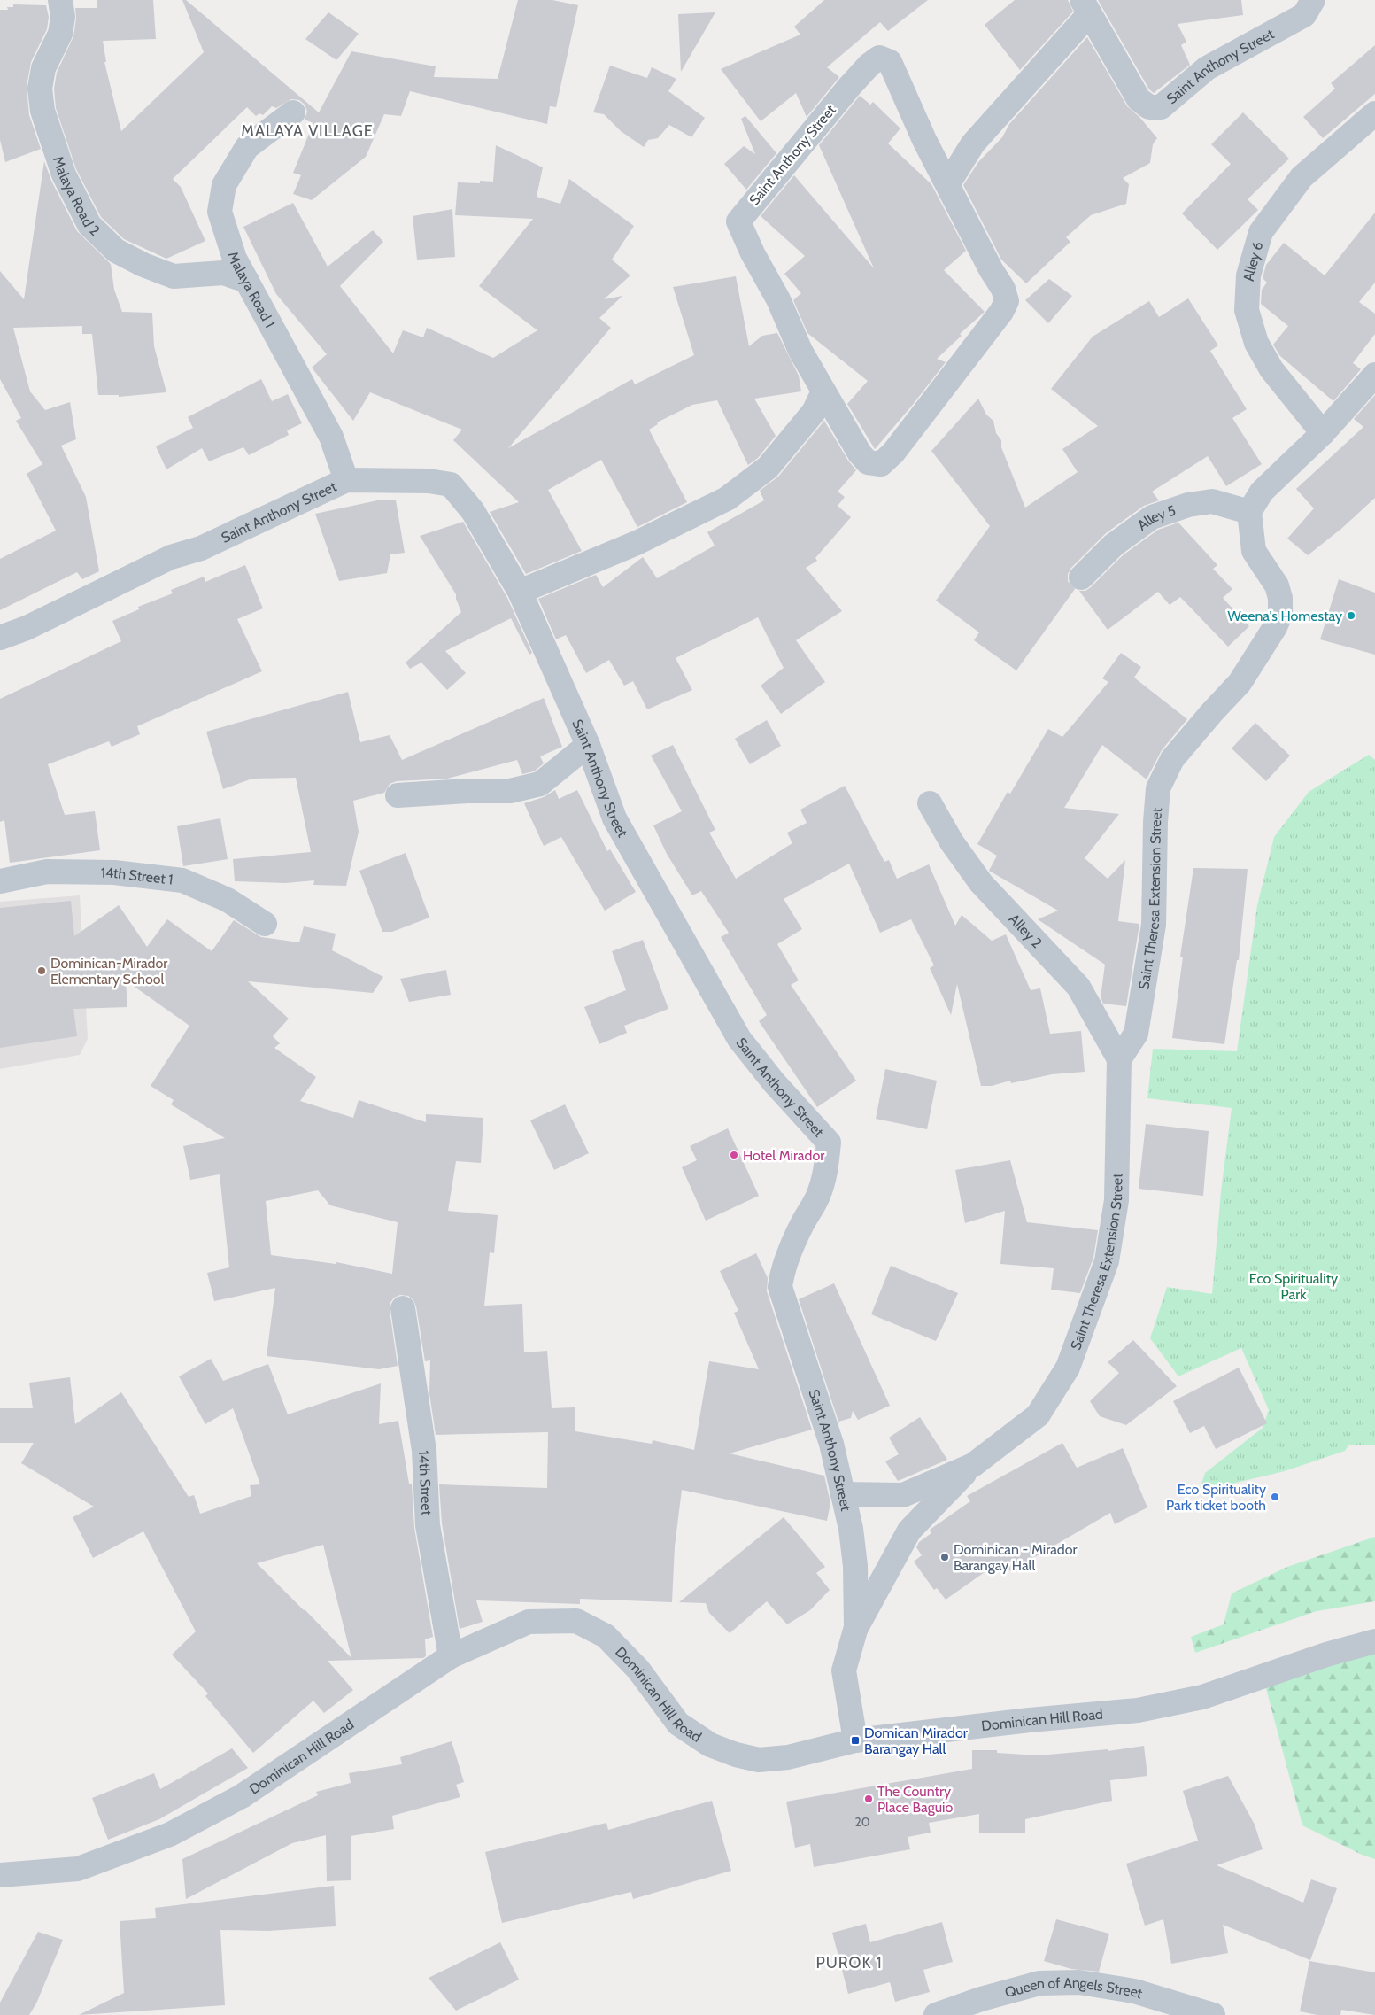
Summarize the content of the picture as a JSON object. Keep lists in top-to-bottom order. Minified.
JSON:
{"streets":{"street":["Saint Anthony Street","Malaya Road 2","Alley 6","Malaya Road 1","Alley 5","14th Street 1","Saint Theresa Extension Street","Alley 2","14th Street","Dominican Hill Road","Queen of Angels Street"]},"crossings":[["Saint Anthony Street","Malaya Road 1"],["Saint Anthony Street","Saint Theresa Extension Street"],["Saint Anthony Street","Dominican Hill Road"],["Malaya Road 2","Malaya Road 1"],["Alley 5","Saint Theresa Extension Street"],["Saint Theresa Extension Street","Alley 2"],["14th Street","Dominican Hill Road"]],"districts":["MALAYA VILLAGE","PUROK 1"],"parks":["Eco Spirituality Park"],"places":{"other":["Weena's Homestay","Dominican-Mirador Elementary School","Hotel Mirador","Eco Spirituality Park ticket booth","Dominican - Mirador Barangay Hall","The Country Place Baguio"],"transit":["Domican Mirador Barangay Hall"]},"house_numbers":["20"]}
